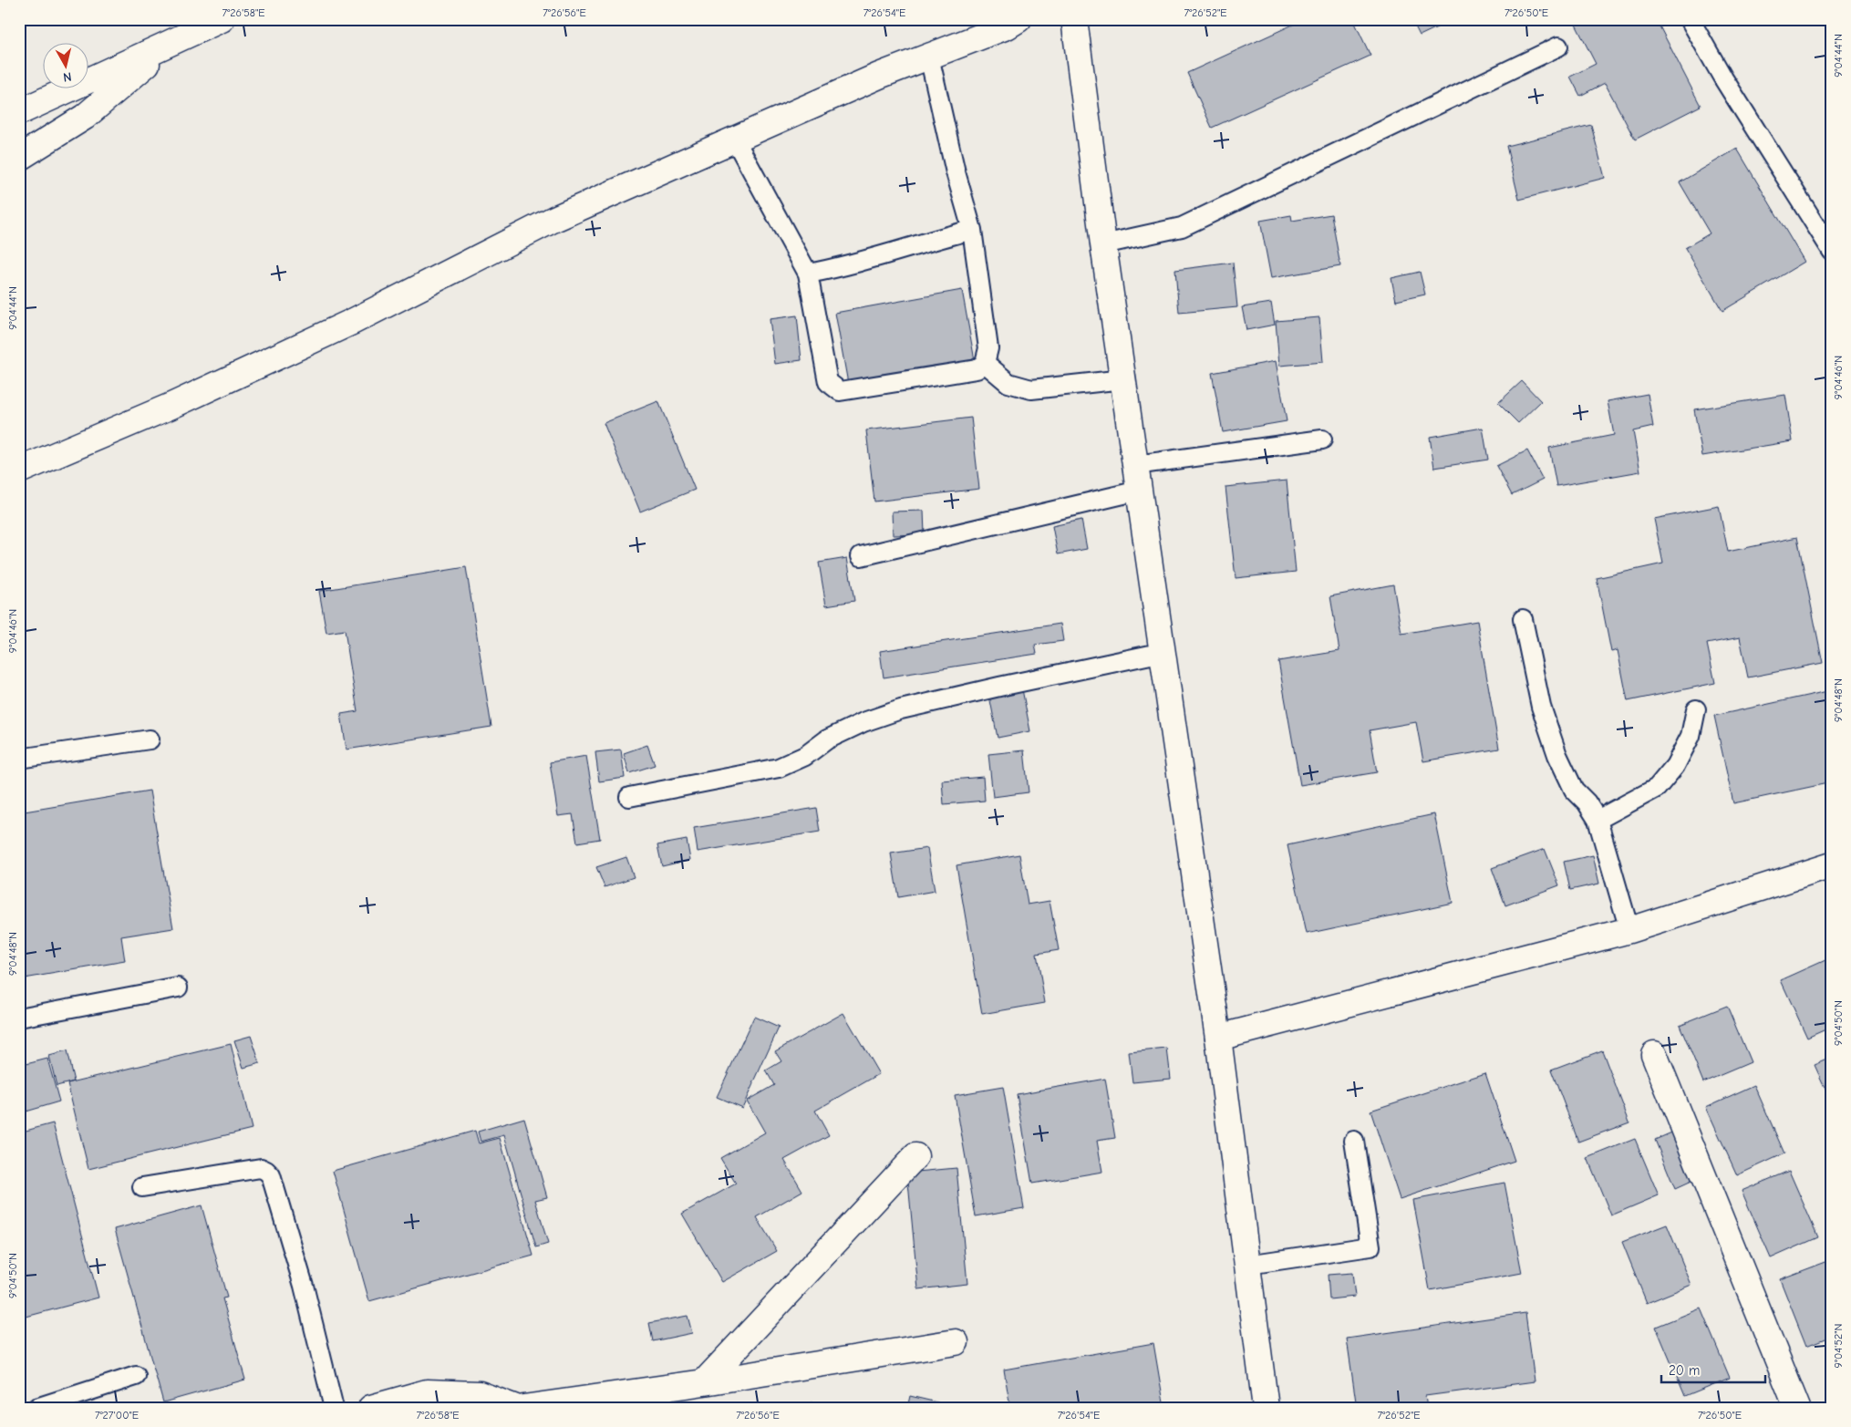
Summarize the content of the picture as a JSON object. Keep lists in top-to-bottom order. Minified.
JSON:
{"scale_bar":"20 m","north":"bottom","coordinates":["7°26'58\"E","7°26'56\"E","7°26'54\"E","7°26'52\"E","7°26'50\"E","9°04'44\"N","9°04'46\"N","9°04'48\"N","9°04'50\"N","9°04'52\"N","7°27'00\"E"]}
